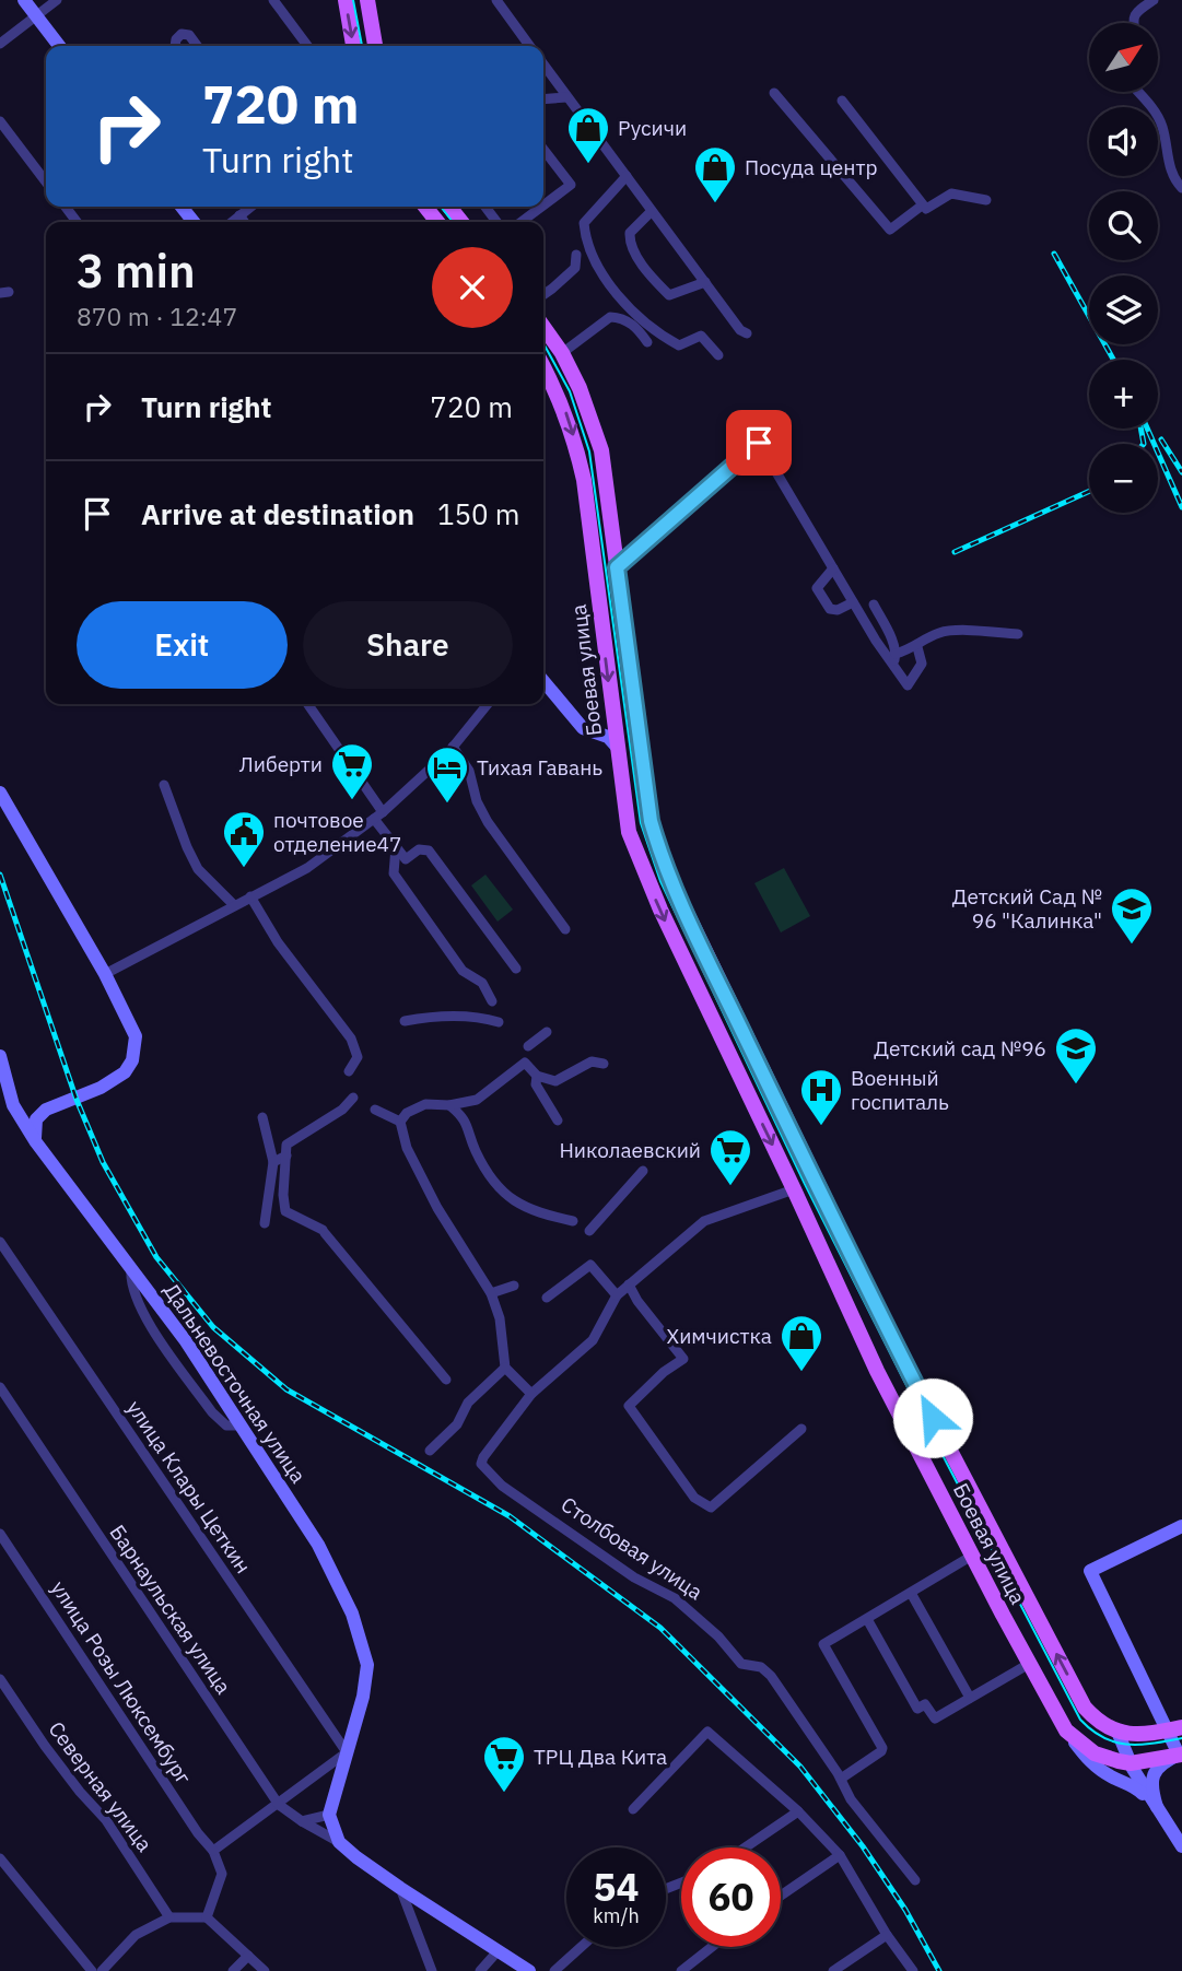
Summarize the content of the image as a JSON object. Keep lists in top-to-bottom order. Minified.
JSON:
{"streets":{"main road":["Боевая улица","Столбовая улица"],"street":["Дальневосточная улица","улица Клары Цеткин","Барнаульская улица","улица Розы Люксембург","Северная улица"]},"crossings":[["Боевая улица","Столбовая улица"],["Дальневосточная улица","улица Клары Цеткин"]],"places":{"shop":["Русичи","Посуда центр","Химчистка"],"supermarket":["Либерти","Николаевский","ТРЦ Два Кита"],"hotel":["Тихая Гавань"],"public building":["почтовое отделение47"],"school or university":["Детский Сад № 96 \"Калинка\"","Детский сад №96"],"hospital":["Военный госпиталь"]},"north":"top right","page":{"map_buttons":["+","−"],"turn":["720 m","Turn right"],"heading":["3 min","870 m · 12:47"],"list":[{"name":"Turn right","value":"720 m"},{"name":"Arrive at destination","value":"150 m"}],"buttons":["Exit","Share"],"speed":"54 km/h","limit":"60"}}
